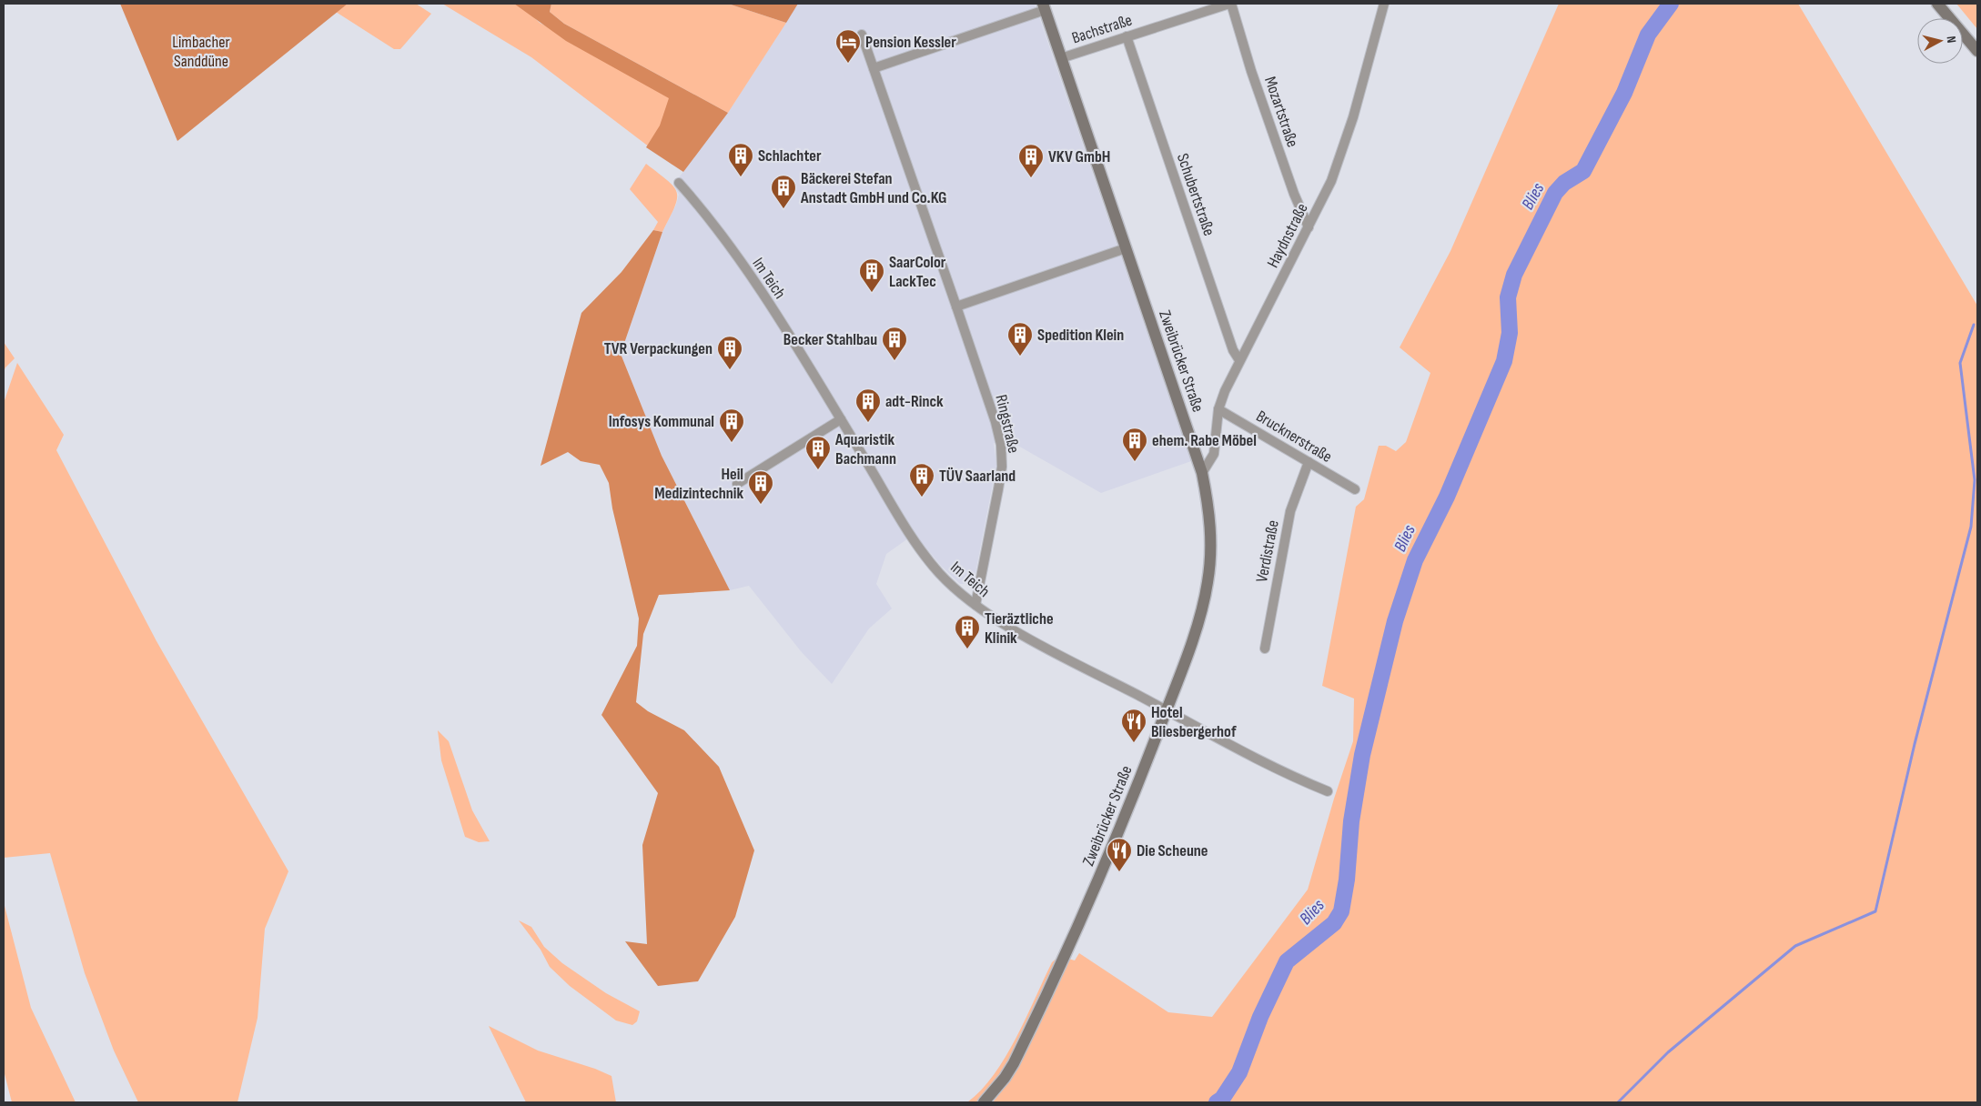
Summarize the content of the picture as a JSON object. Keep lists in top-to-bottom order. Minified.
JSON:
{"streets":{"street":["Bachstraße","Mozartstraße","Schubertstraße","Haydnstraße","Im Teich","Zweibrücker Straße","Ringstraße","Brucknerstraße","Verdistraße"]},"crossings":[["Bachstraße","Mozartstraße"],["Bachstraße","Schubertstraße"],["Bachstraße","Zweibrücker Straße"],["Mozartstraße","Haydnstraße"],["Schubertstraße","Haydnstraße"],["Haydnstraße","Zweibrücker Straße"],["Haydnstraße","Brucknerstraße"],["Im Teich","Zweibrücker Straße"],["Im Teich","Ringstraße"],["Brucknerstraße","Verdistraße"]],"water":["Blies"],"parks":["Limbacher Sanddüne"],"places":{"hotel":["Pension Kessler"],"building":["Schlachter","VKV GmbH","Bäckerei Stefan Anstadt GmbH und Co.KG","SaarColor LackTec","Spedition Klein","Becker Stahlbau","TVR Verpackungen","adt-Rinck","Infosys Kommunal","ehem. Rabe Möbel","Aquaristik Bachmann","TÜV Saarland","Heil Medizintechnik","Tieräztliche Klinik"],"restaurant":["Hotel Bliesbergerhof","Die Scheune"]},"north":"right"}
